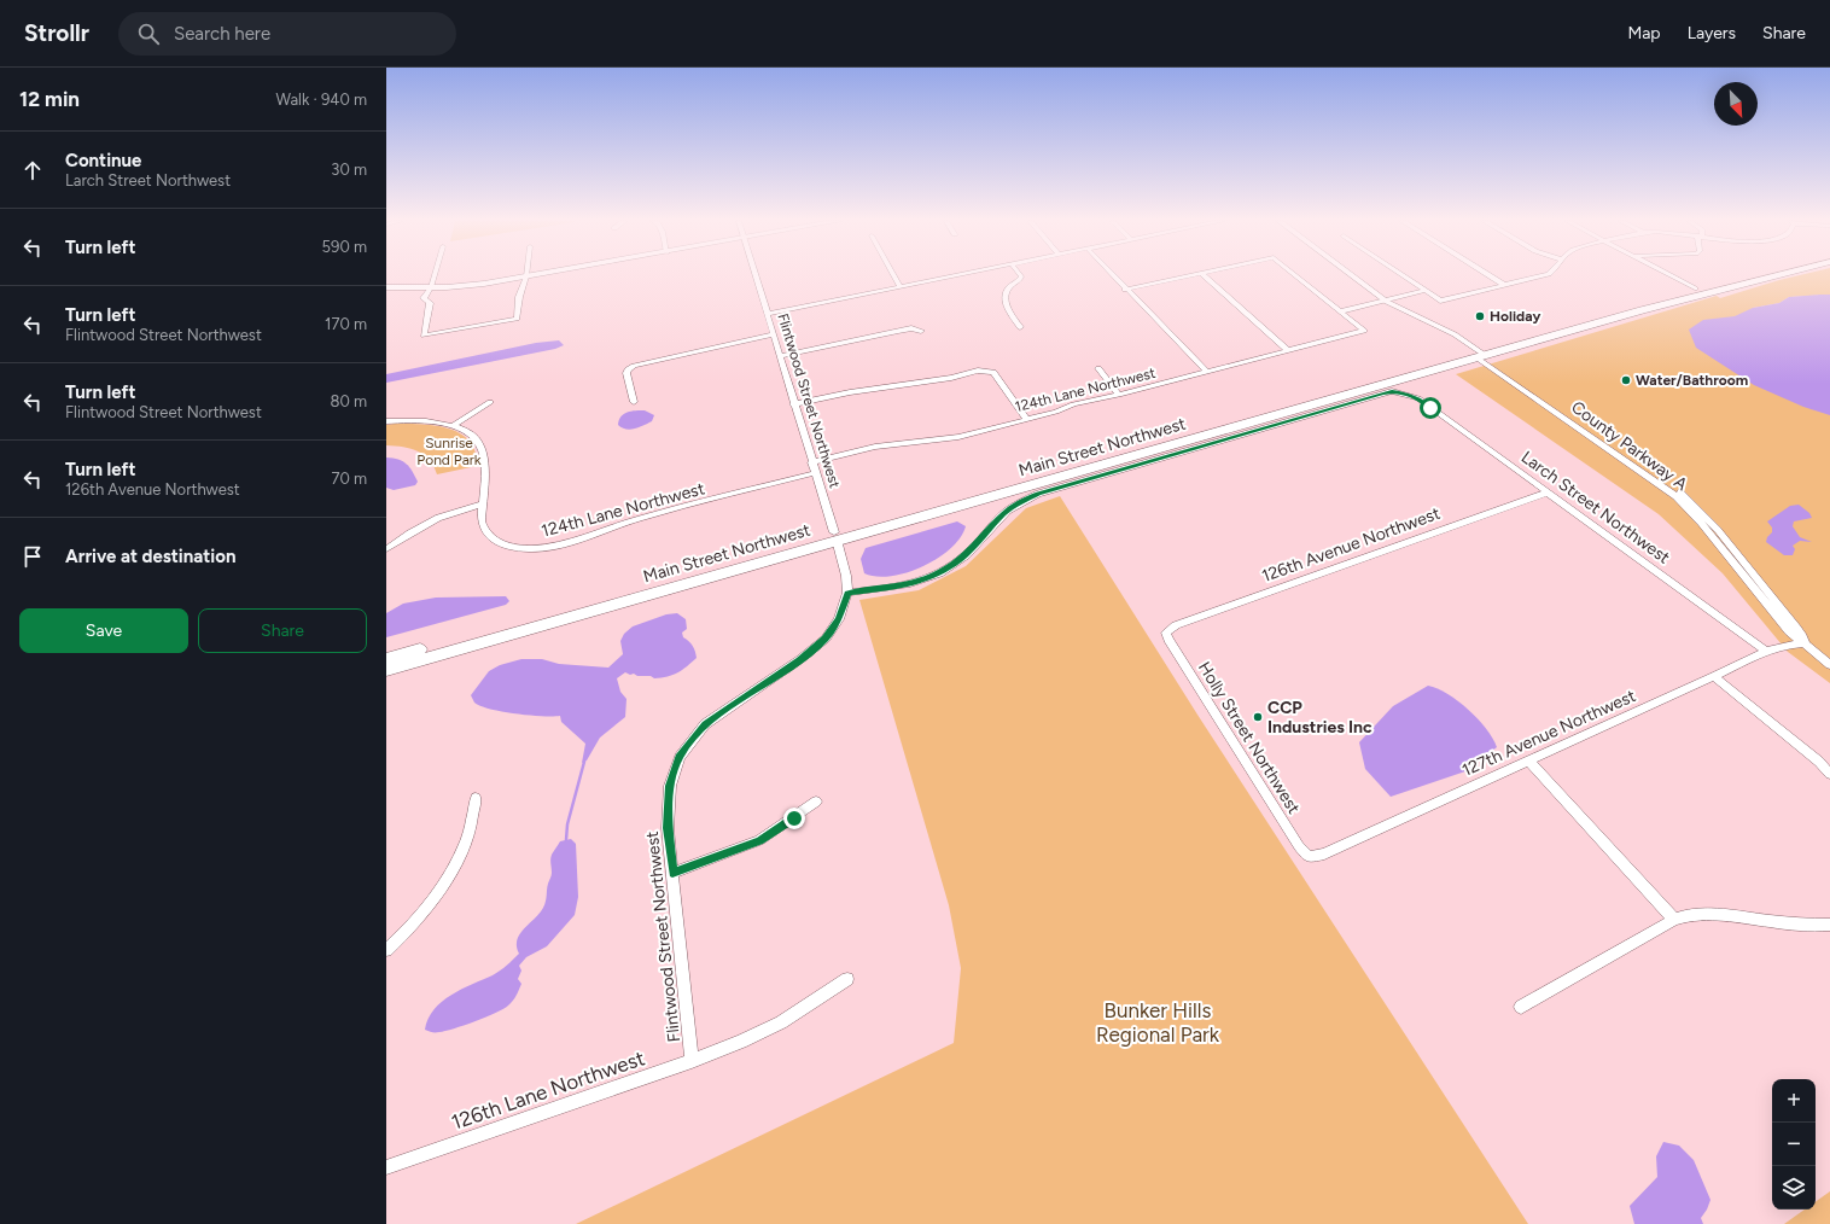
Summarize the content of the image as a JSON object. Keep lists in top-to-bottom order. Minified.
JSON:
{"streets":{"main road":["Main Street Northwest"],"street":["124th Lane Northwest","Flintwood Street Northwest","County Parkway A","Larch Street Northwest","126th Avenue Northwest","127th Avenue Northwest","Holly Street Northwest","126th Lane Northwest"]},"crossings":[["124th Lane Northwest","Flintwood Street Northwest"],["Flintwood Street Northwest","Main Street Northwest"],["Flintwood Street Northwest","Larch Street Northwest"],["Flintwood Street Northwest","126th Lane Northwest"],["County Parkway A","Main Street Northwest"],["County Parkway A","127th Avenue Northwest"],["Larch Street Northwest","126th Avenue Northwest"],["Larch Street Northwest","127th Avenue Northwest"],["126th Avenue Northwest","Holly Street Northwest"],["127th Avenue Northwest","Holly Street Northwest"]],"parks":["Sunrise Pond Park","Bunker Hills Regional Park"],"places":["Holiday","Water/Bathroom","CCP Industries Inc"],"north":"bottom right","page":{"header":"Strollr","search":"Search here","nav":["Map","Layers","Share"],"heading":["12 min","Walk · 940 m"],"list":[["Continue","Larch Street Northwest","30 m"],["Turn left","590 m"],["Turn left","Flintwood Street Northwest","170 m"],["Turn left","Flintwood Street Northwest","80 m"],["Turn left","126th Avenue Northwest","70 m"],"Arrive at destination"],"buttons":["Save","Share"],"map_buttons":["+","−"]}}
